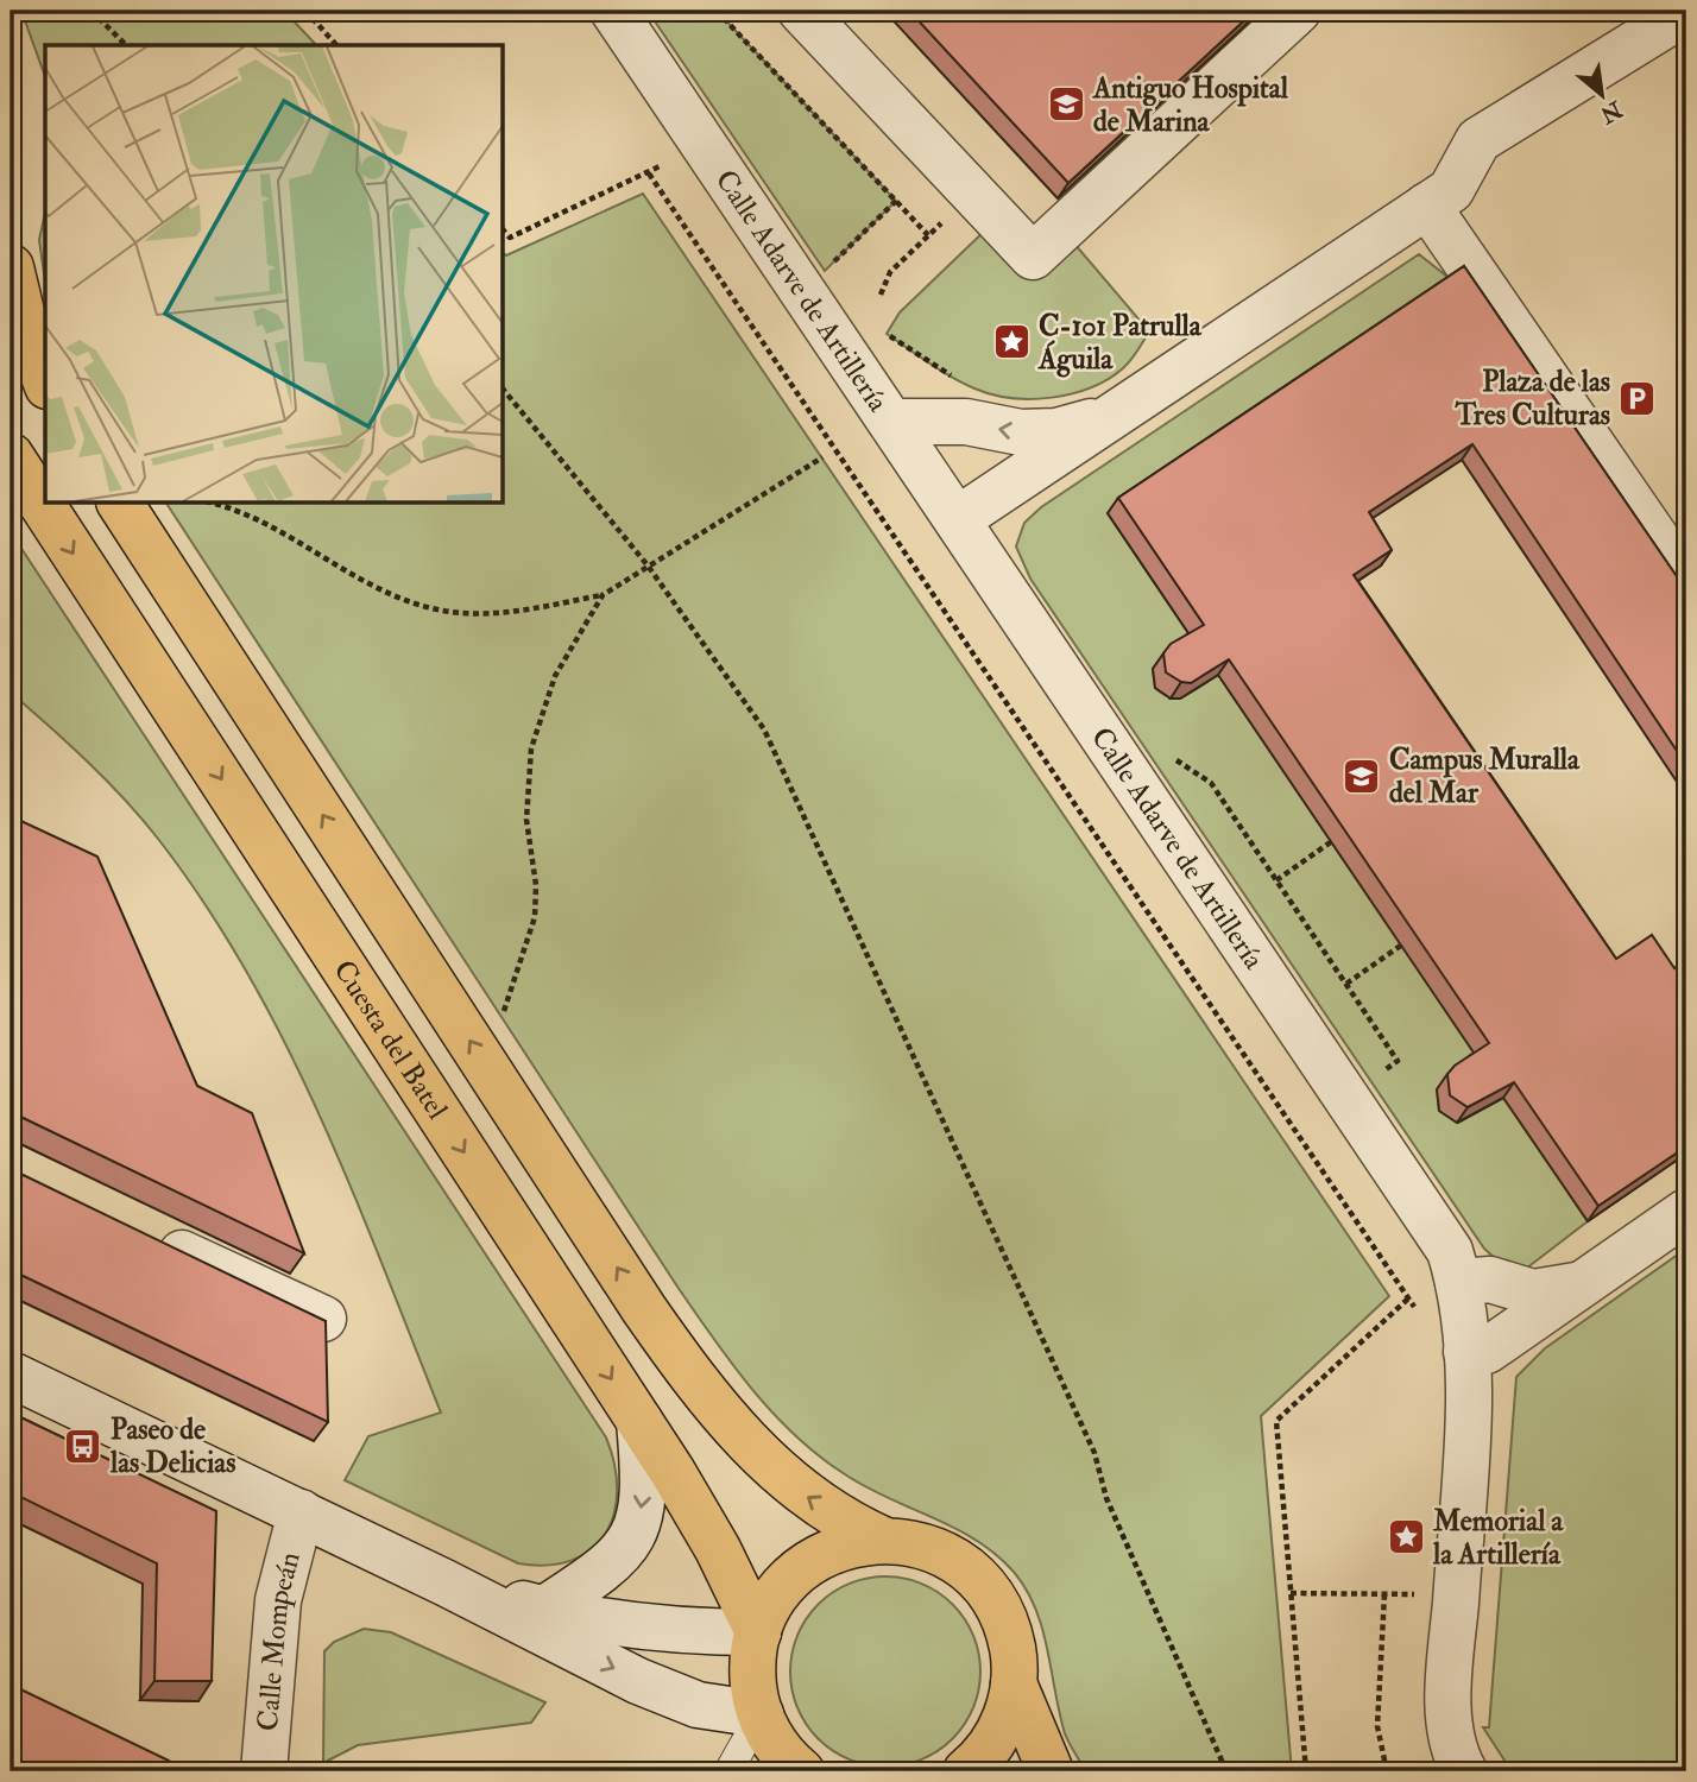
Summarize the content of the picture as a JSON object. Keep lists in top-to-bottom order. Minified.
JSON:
{"streets":{"main road":["Cuesta del Batel"],"street":["Calle Adarve de Artillería","Calle Mompeán"]},"places":{"school or university":["Antiguo Hospital de Marina","Campus Muralla del Mar"],"place":["C-101 Patrulla Águila","Memorial a la Artillería"],"parking":["Plaza de las Tres Culturas"],"bus stop":["Paseo de las Delicias"]},"north":"bottom right"}
